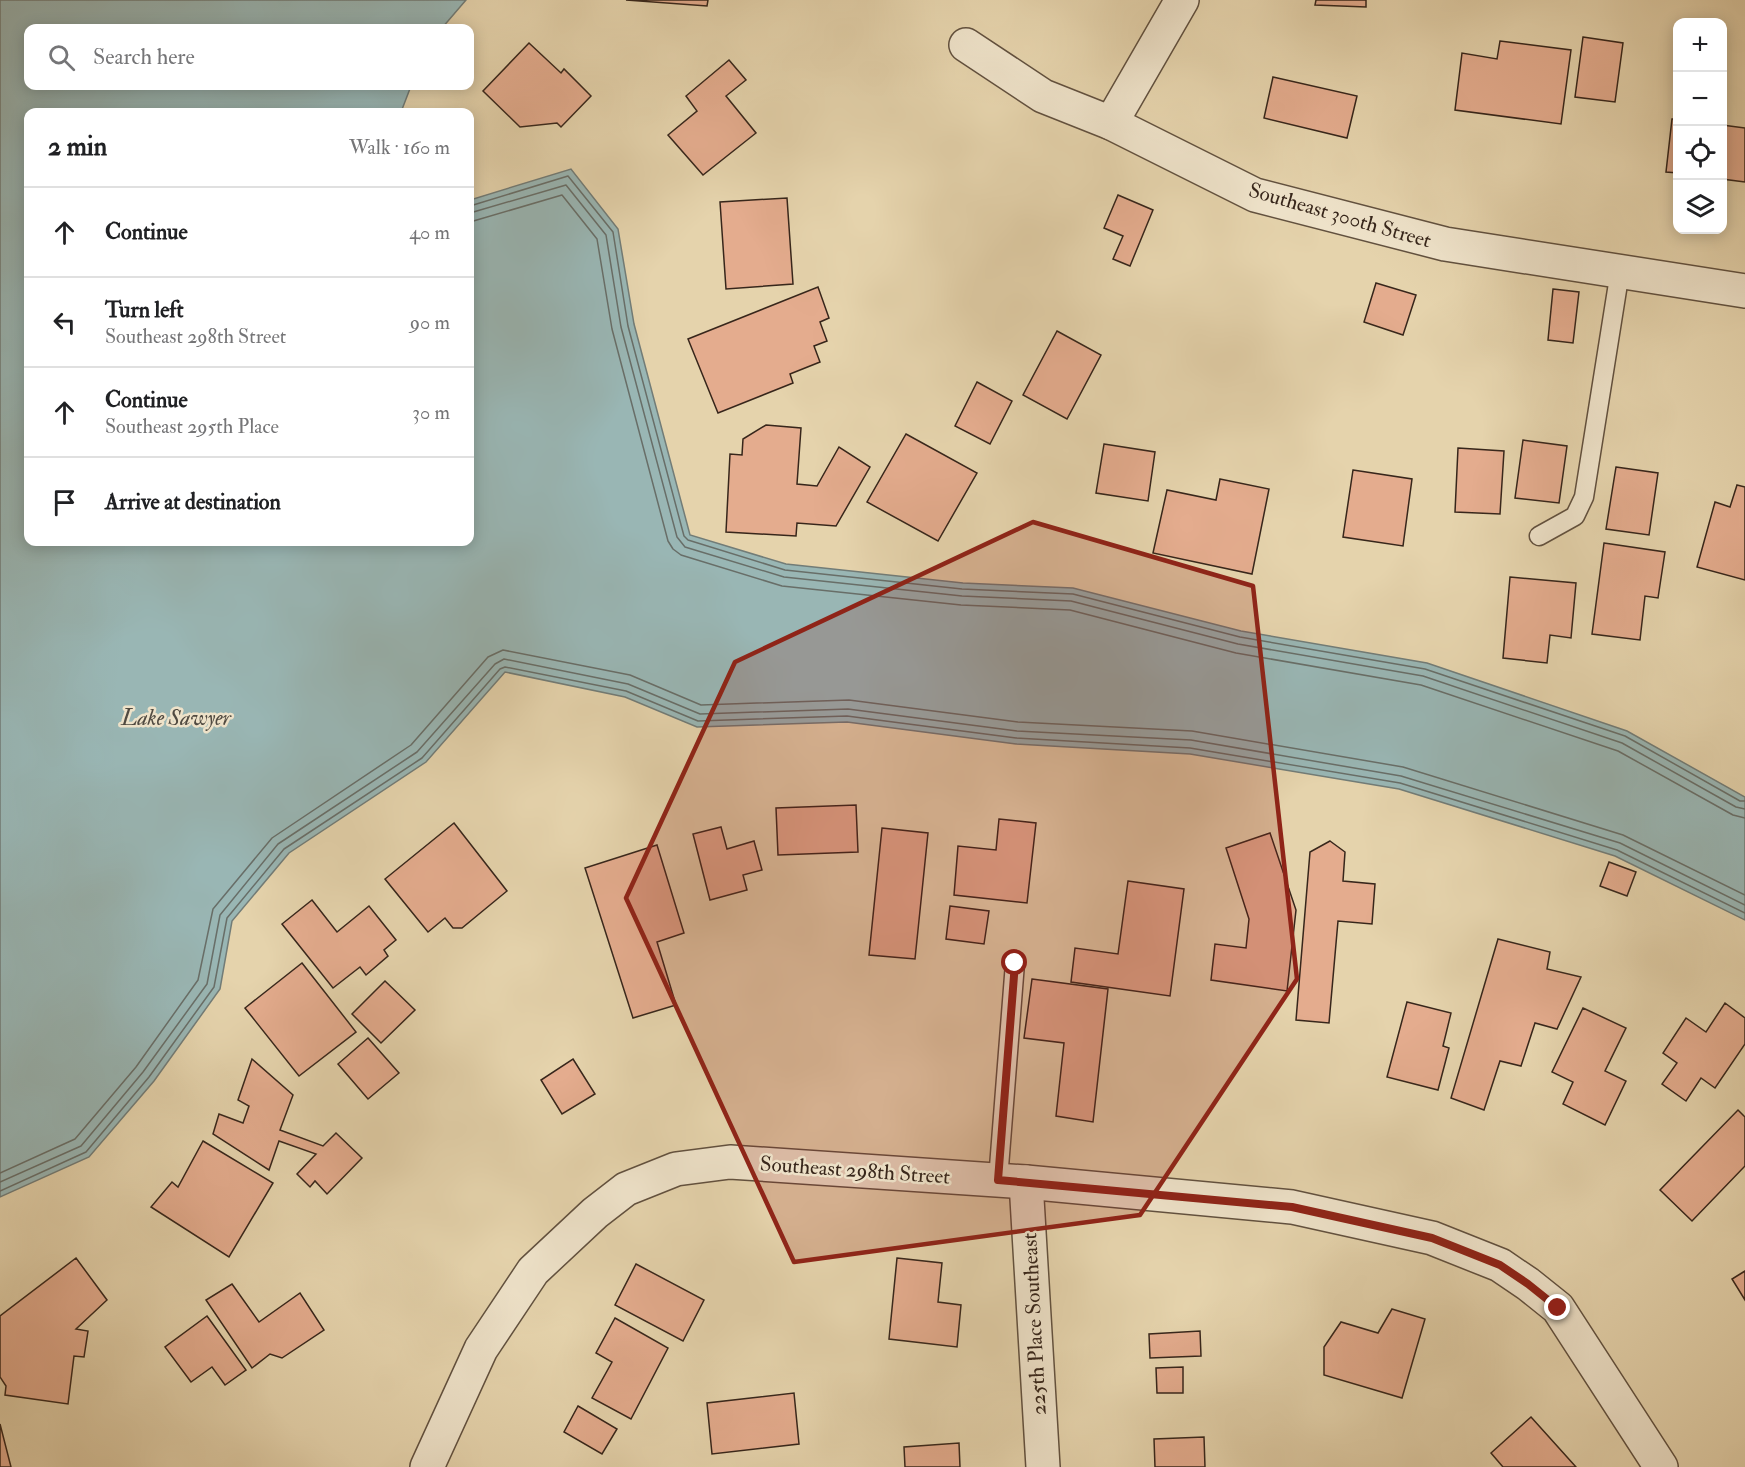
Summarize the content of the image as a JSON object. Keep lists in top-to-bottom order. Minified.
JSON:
{"streets":{"street":["Southeast 300th Street","Southeast 298th Street","225th Place Southeast"]},"crossings":[["Southeast 298th Street","225th Place Southeast"]],"water":["Lake Sawyer"],"page":{"map_buttons":["+","−"],"search":"Search here","heading":["2 min","Walk · 160 m"],"list":[["Continue","40 m"],["Turn left","Southeast 298th Street","90 m"],["Continue","Southeast 295th Place","30 m"],"Arrive at destination"]}}
